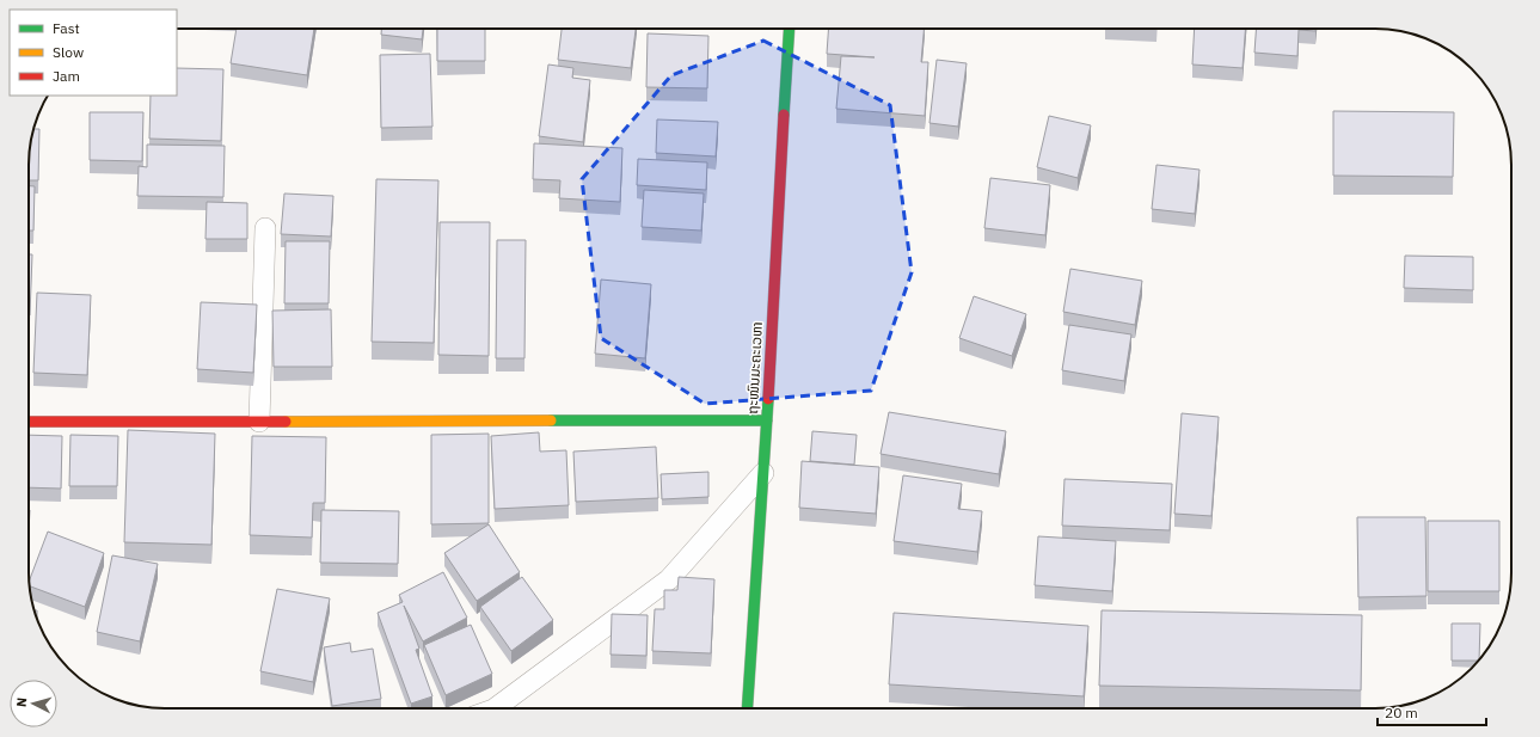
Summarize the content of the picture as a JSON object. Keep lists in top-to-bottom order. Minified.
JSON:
{"streets":{"street":["ຖະໜົນມະຄະເວຫາ"]},"legend":["Fast","Slow","Jam"],"scale_bar":"20 m","north":"left"}
